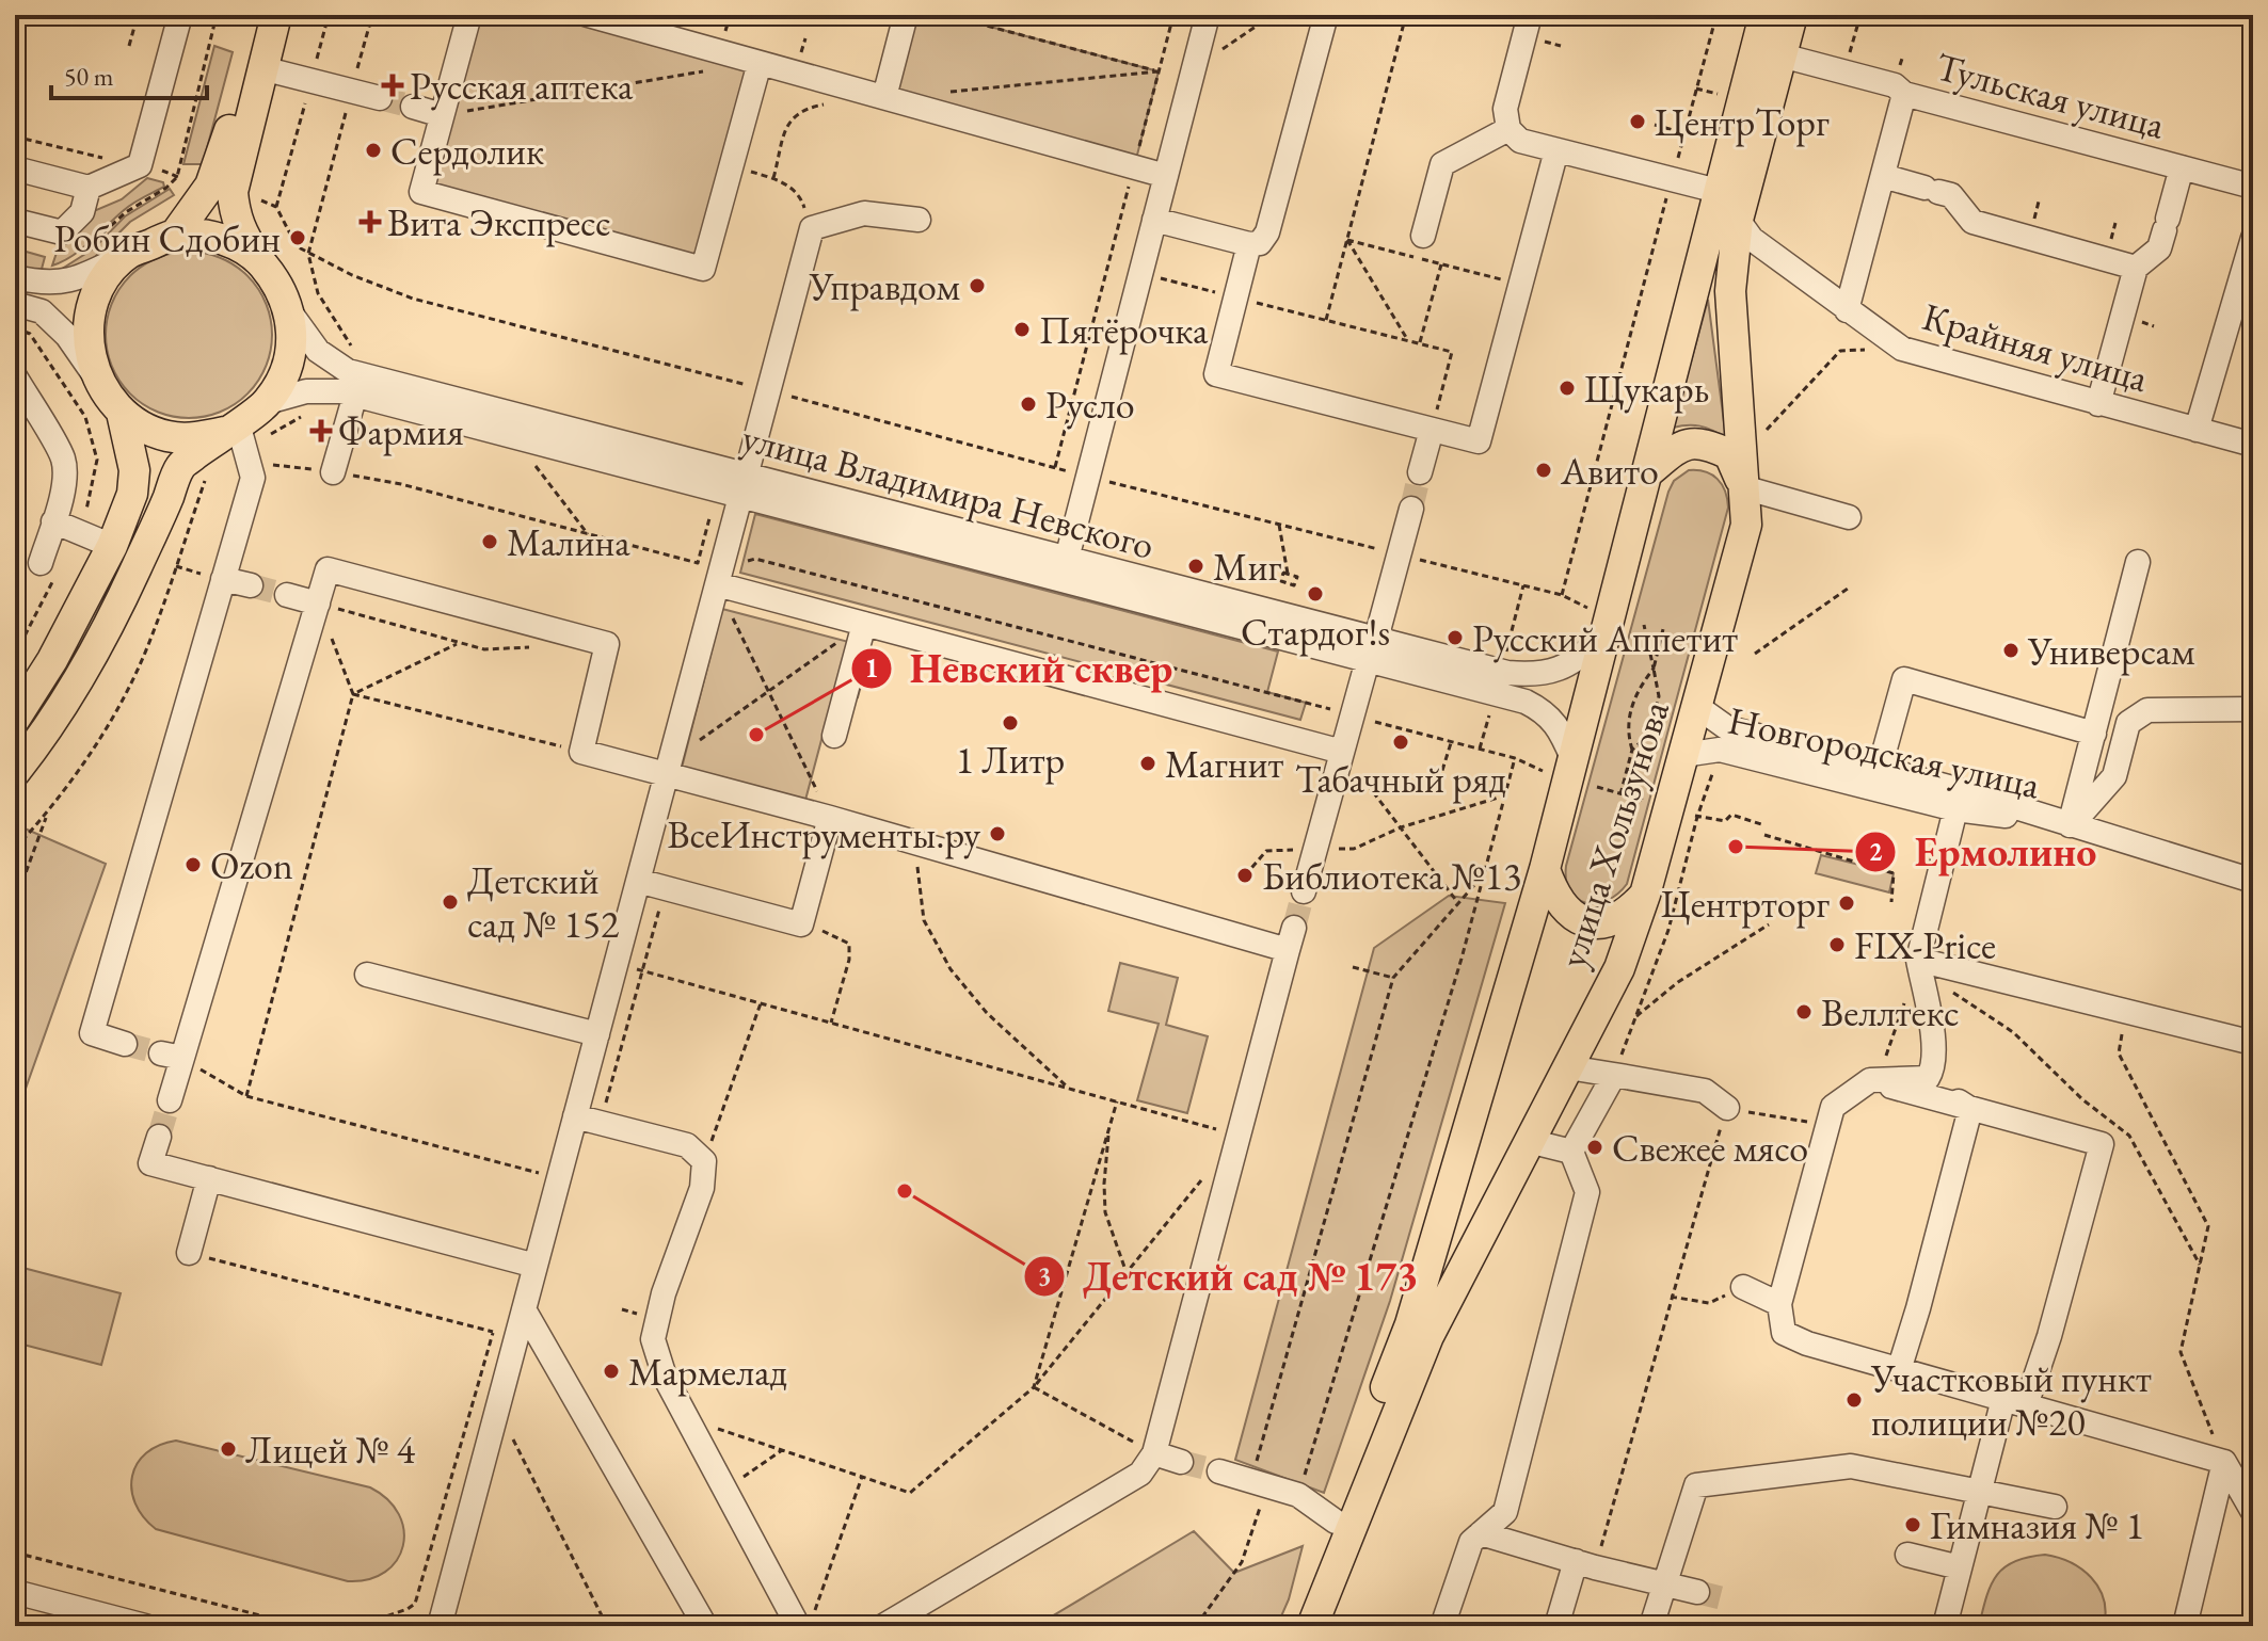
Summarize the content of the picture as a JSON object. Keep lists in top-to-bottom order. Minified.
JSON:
{"streets":{"main road":["улица Хользунова"],"street":["Тульская улица","Крайняя улица","улица Владимира Невского","Новгородская улица"]},"crossings":[["Тульская улица","улица Хользунова"],["Крайняя улица","улица Хользунова"],["улица Владимира Невского","улица Хользунова"],["Новгородская улица","улица Хользунова"]],"places":{"health":["Русская аптека","Вита Экспресс","Фармия"],"other":["ЦентрТорг","Сердолик","Робин Сдобин","Управдом","Пятёрочка","Щукарь","Русло","Авито","Малина","Миг","Стардог!s","Русский Аппетит","Универсам","1 Литр","Невский сквер","Табачный ряд","Магнит","ВсеИнструменты.ру","Ермолино","Ozon","Библиотека №13","Детский сад № 152","Центрторг","FIX-Price","Веллтекс","Свежее мясо","Детский сад № 173","Мармелад","Участковый пункт полиции №20","Лицей № 4","Гимназия № 1"]},"scale_bar":"50 m"}
